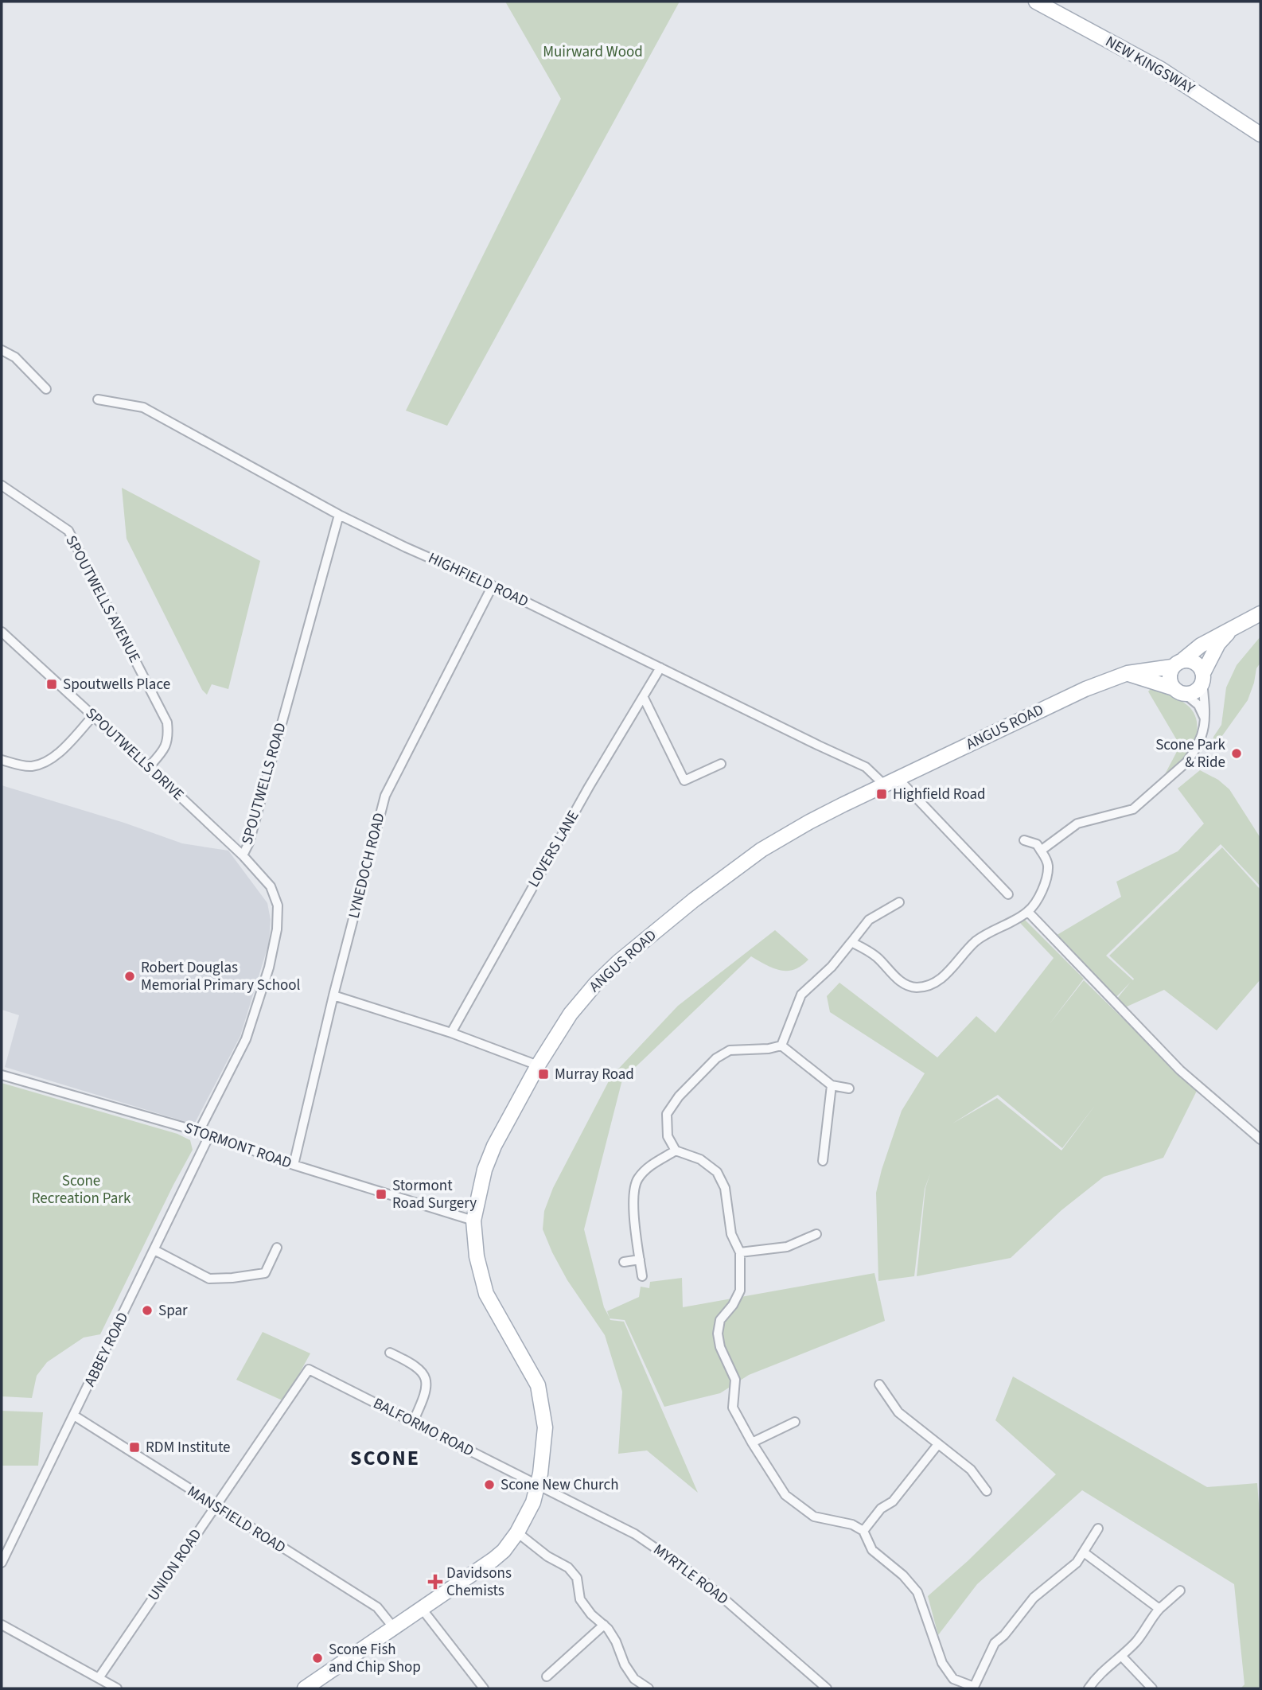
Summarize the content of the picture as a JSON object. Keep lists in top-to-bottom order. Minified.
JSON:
{"streets":{"main road":["NEW KINGSWAY","ANGUS ROAD"],"street":["HIGHFIELD ROAD","SPOUTWELLS AVENUE","SPOUTWELLS DRIVE","SPOUTWELLS ROAD","LOVERS LANE","LYNEDOCH ROAD","STORMONT ROAD","ABBEY ROAD","BALFORMO ROAD","MANSFIELD ROAD","UNION ROAD","MYRTLE ROAD"]},"crossings":[["HIGHFIELD ROAD","ANGUS ROAD"],["HIGHFIELD ROAD","SPOUTWELLS ROAD"],["HIGHFIELD ROAD","LOVERS LANE"],["HIGHFIELD ROAD","LYNEDOCH ROAD"],["SPOUTWELLS AVENUE","SPOUTWELLS DRIVE"],["ANGUS ROAD","STORMONT ROAD"],["ANGUS ROAD","BALFORMO ROAD"],["ANGUS ROAD","MANSFIELD ROAD"],["ANGUS ROAD","MYRTLE ROAD"],["SPOUTWELLS DRIVE","SPOUTWELLS ROAD"],["SPOUTWELLS ROAD","STORMONT ROAD"],["LYNEDOCH ROAD","STORMONT ROAD"],["STORMONT ROAD","ABBEY ROAD"],["ABBEY ROAD","MANSFIELD ROAD"],["BALFORMO ROAD","UNION ROAD"],["BALFORMO ROAD","MYRTLE ROAD"],["MANSFIELD ROAD","UNION ROAD"]],"districts":["SCONE"],"parks":["Muirward Wood","Scone Recreation Park"],"places":{"transit":["Spoutwells Place","Highfield Road","Murray Road","Stormont Road Surgery","RDM Institute"],"other":["Scone Park & Ride","Robert Douglas Memorial Primary School","Spar","Scone New Church","Scone Fish and Chip Shop"],"health":["Davidsons Chemists"]}}
